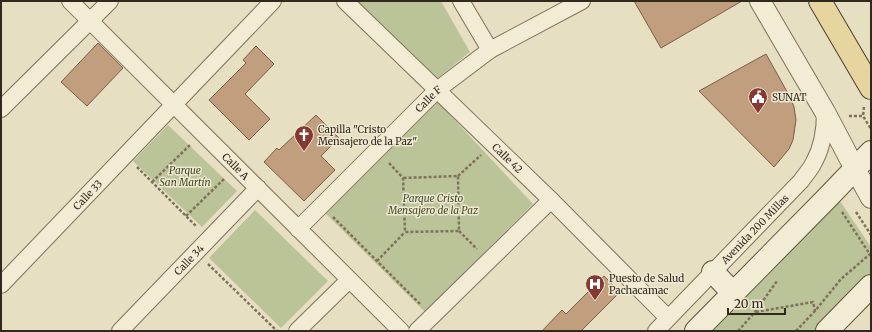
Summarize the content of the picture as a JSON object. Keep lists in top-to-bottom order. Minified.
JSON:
{"streets":{"street":["Calle F","Calle 42","Calle A","Calle 33","Avenida 200 Millas","Calle 34"]},"crossings":[["Calle F","Calle 42"],["Calle F","Calle A"],["Calle 42","Avenida 200 Millas"],["Calle A","Calle 33"],["Calle A","Calle 34"]],"parks":["Parque San Martín","Parque Cristo Mensajero de la Paz"],"places":{"public building":["SUNAT"],"church":["Capilla \"Cristo Mensajero de la Paz\""],"hospital":["Puesto de Salud Pachacamac"]},"scale_bar":"20 m"}
